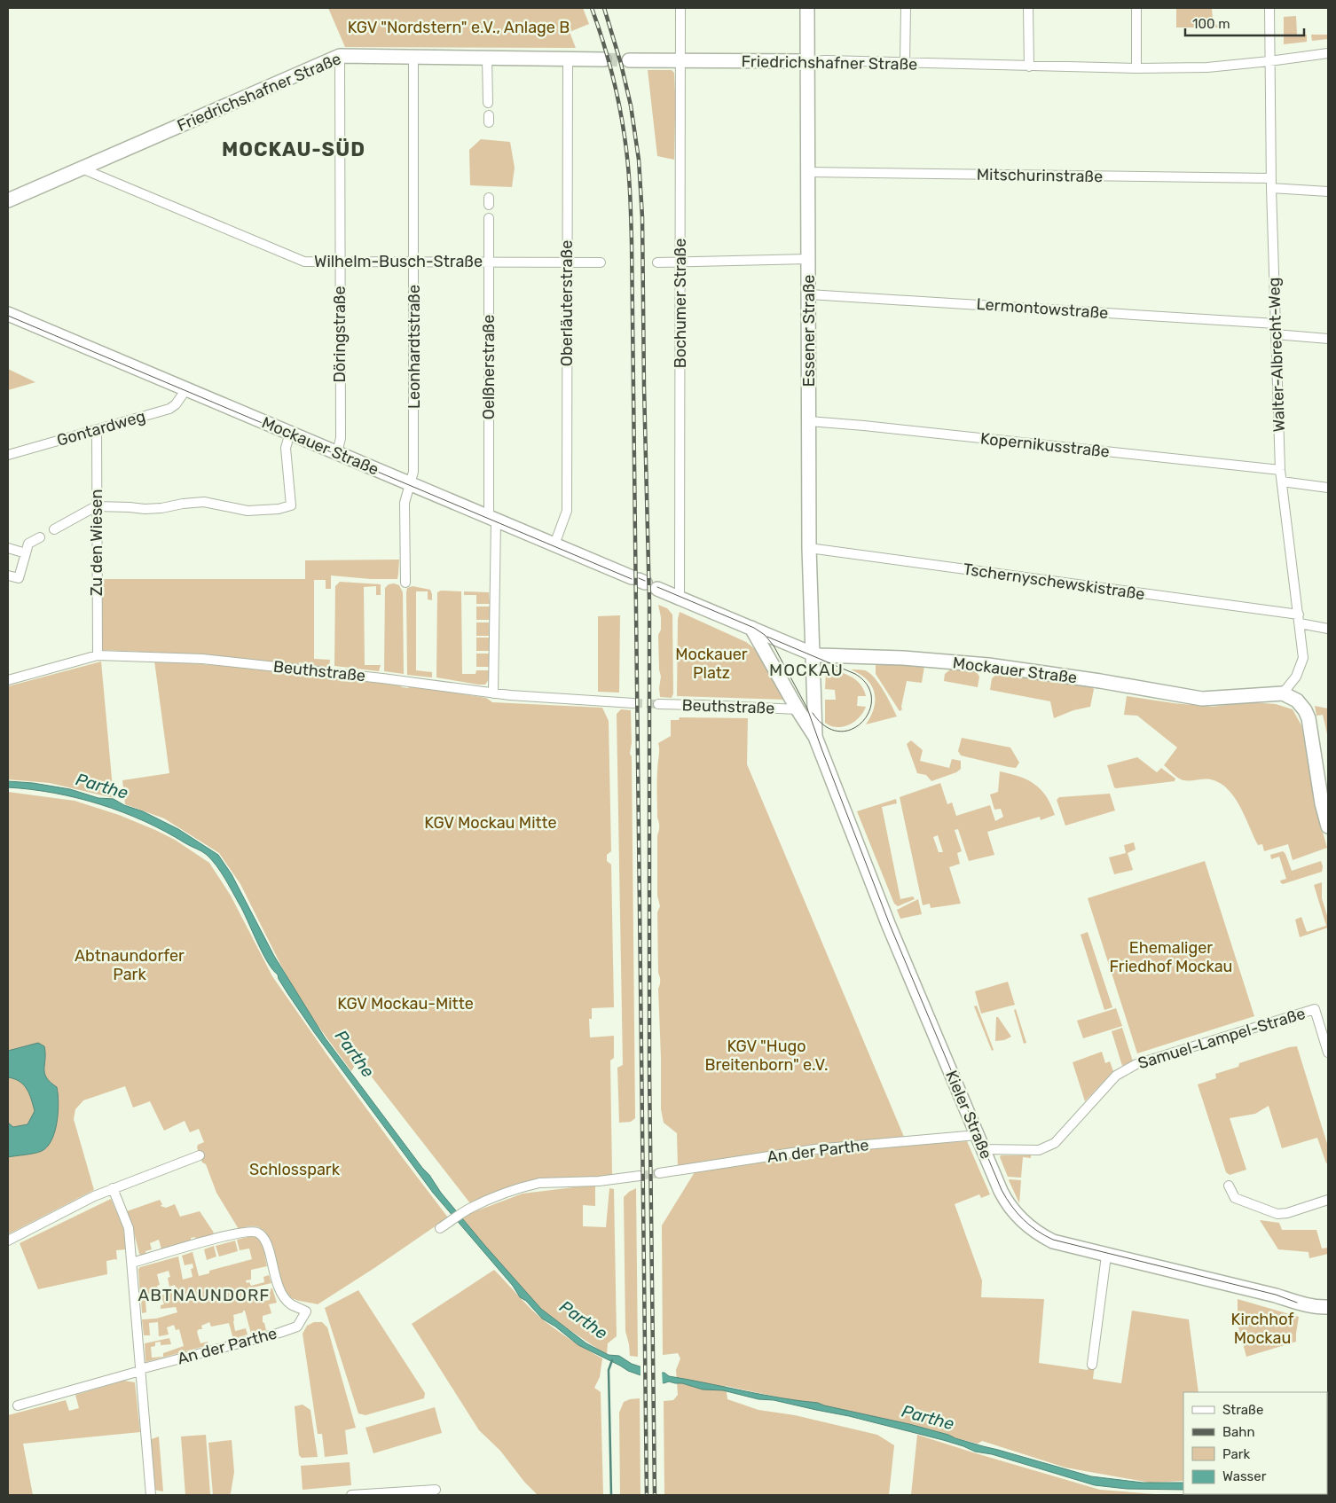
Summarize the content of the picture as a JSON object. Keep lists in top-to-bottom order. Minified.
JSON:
{"streets":{"main road":["Friedrichshafner Straße","Essener Straße","Mockauer Straße","Kieler Straße"],"street":["Mitschurinstraße","Wilhelm-Busch-Straße","Oberläuterstraße","Bochumer Straße","Lermontowstraße","Döringstraße","Leonhardtstraße","Walter-Albrecht-Weg","Oelßnerstraße","Gontardweg","Kopernikusstraße","Zu den Wiesen","Tschernyschewskistraße","Beuthstraße","Samuel-Lampel-Straße","An der Parthe"]},"crossings":[["Friedrichshafner Straße","Wilhelm-Busch-Straße"],["Friedrichshafner Straße","Oberläuterstraße"],["Friedrichshafner Straße","Bochumer Straße"],["Friedrichshafner Straße","Essener Straße"],["Friedrichshafner Straße","Döringstraße"],["Friedrichshafner Straße","Leonhardtstraße"],["Friedrichshafner Straße","Walter-Albrecht-Weg"],["Mitschurinstraße","Essener Straße"],["Mitschurinstraße","Walter-Albrecht-Weg"],["Wilhelm-Busch-Straße","Oberläuterstraße"],["Wilhelm-Busch-Straße","Döringstraße"],["Wilhelm-Busch-Straße","Leonhardtstraße"],["Wilhelm-Busch-Straße","Oelßnerstraße"],["Oberläuterstraße","Mockauer Straße"],["Bochumer Straße","Mockauer Straße"],["Lermontowstraße","Essener Straße"],["Lermontowstraße","Walter-Albrecht-Weg"],["Essener Straße","Kopernikusstraße"],["Essener Straße","Mockauer Straße"],["Essener Straße","Tschernyschewskistraße"],["Essener Straße","Kieler Straße"],["Döringstraße","Mockauer Straße"],["Leonhardtstraße","Mockauer Straße"],["Walter-Albrecht-Weg","Kopernikusstraße"],["Walter-Albrecht-Weg","Mockauer Straße"],["Walter-Albrecht-Weg","Tschernyschewskistraße"],["Oelßnerstraße","Mockauer Straße"],["Oelßnerstraße","Beuthstraße"],["Gontardweg","Mockauer Straße"],["Gontardweg","Zu den Wiesen"],["Mockauer Straße","Kieler Straße"],["Zu den Wiesen","Beuthstraße"],["Beuthstraße","Kieler Straße"],["Samuel-Lampel-Straße","Kieler Straße"],["Kieler Straße","An der Parthe"]],"districts":["MOCKAU-SÜD","MOCKAU","ABTNAUNDORF"],"water":["Parthe"],"parks":["KGV \"Nordstern\" e.V., Anlage B","Mockauer Platz","KGV Mockau Mitte","Ehemaliger Friedhof Mockau","Abtnaundorfer Park","KGV Mockau-Mitte","KGV \"Hugo Breitenborn\" e.V.","Schlosspark","Kirchhof Mockau"],"legend":["Straße","Bahn","Park","Wasser"],"scale_bar":"100 m"}
